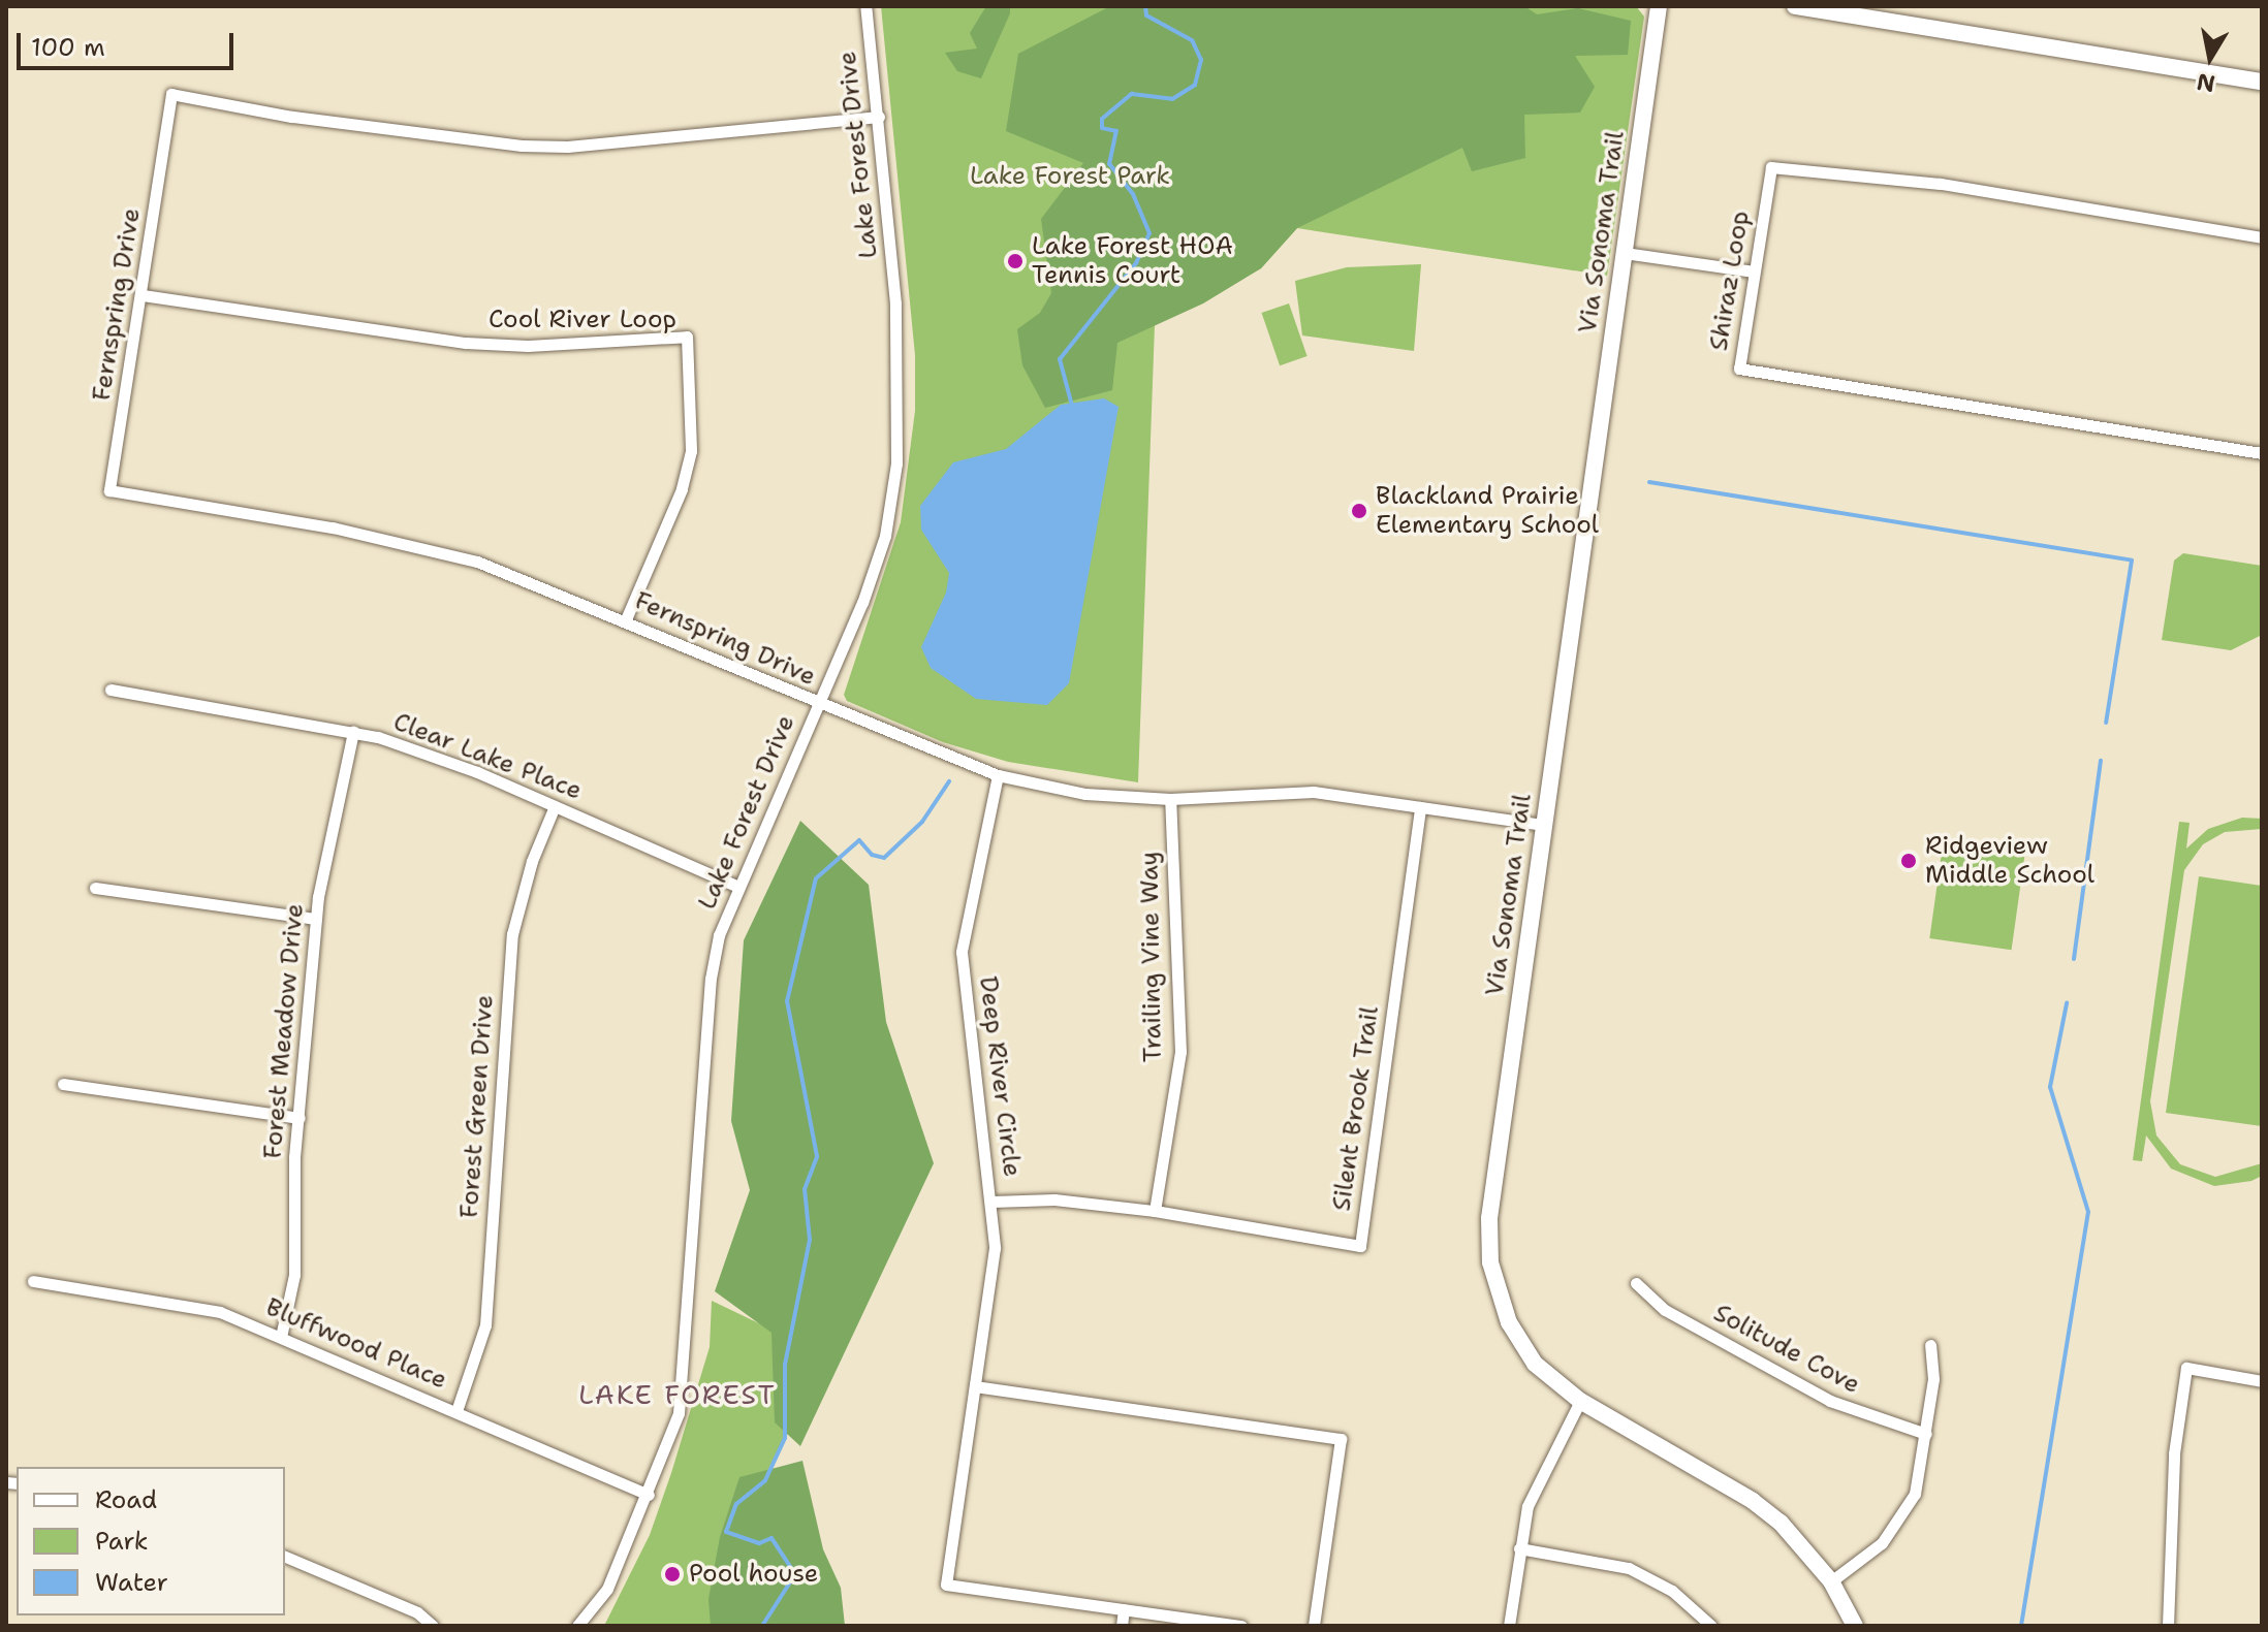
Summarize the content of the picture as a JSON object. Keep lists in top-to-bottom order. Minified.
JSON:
{"streets":{"street":["Lake Forest Drive","Via Sonoma Trail","Shiraz Loop","Fernspring Drive","Cool River Loop","Clear Lake Place","Trailing Vine Way","Forest Meadow Drive","Deep River Circle","Forest Green Drive","Silent Brook Trail","Bluffwood Place","Solitude Cove"]},"crossings":[["Lake Forest Drive","Fernspring Drive"],["Lake Forest Drive","Clear Lake Place"],["Lake Forest Drive","Bluffwood Place"],["Via Sonoma Trail","Fernspring Drive"],["Fernspring Drive","Cool River Loop"],["Fernspring Drive","Trailing Vine Way"],["Fernspring Drive","Deep River Circle"],["Fernspring Drive","Silent Brook Trail"],["Clear Lake Place","Forest Meadow Drive"],["Clear Lake Place","Forest Green Drive"],["Trailing Vine Way","Silent Brook Trail"],["Forest Meadow Drive","Bluffwood Place"],["Deep River Circle","Silent Brook Trail"],["Forest Green Drive","Bluffwood Place"]],"districts":["LAKE FOREST"],"parks":["Lake Forest Park"],"places":["Lake Forest HOA Tennis Court","Blackland Prairie Elementary School","Ridgeview Middle School","Pool house"],"legend":["Road","Park","Water"],"scale_bar":"100 m","north":"bottom"}
